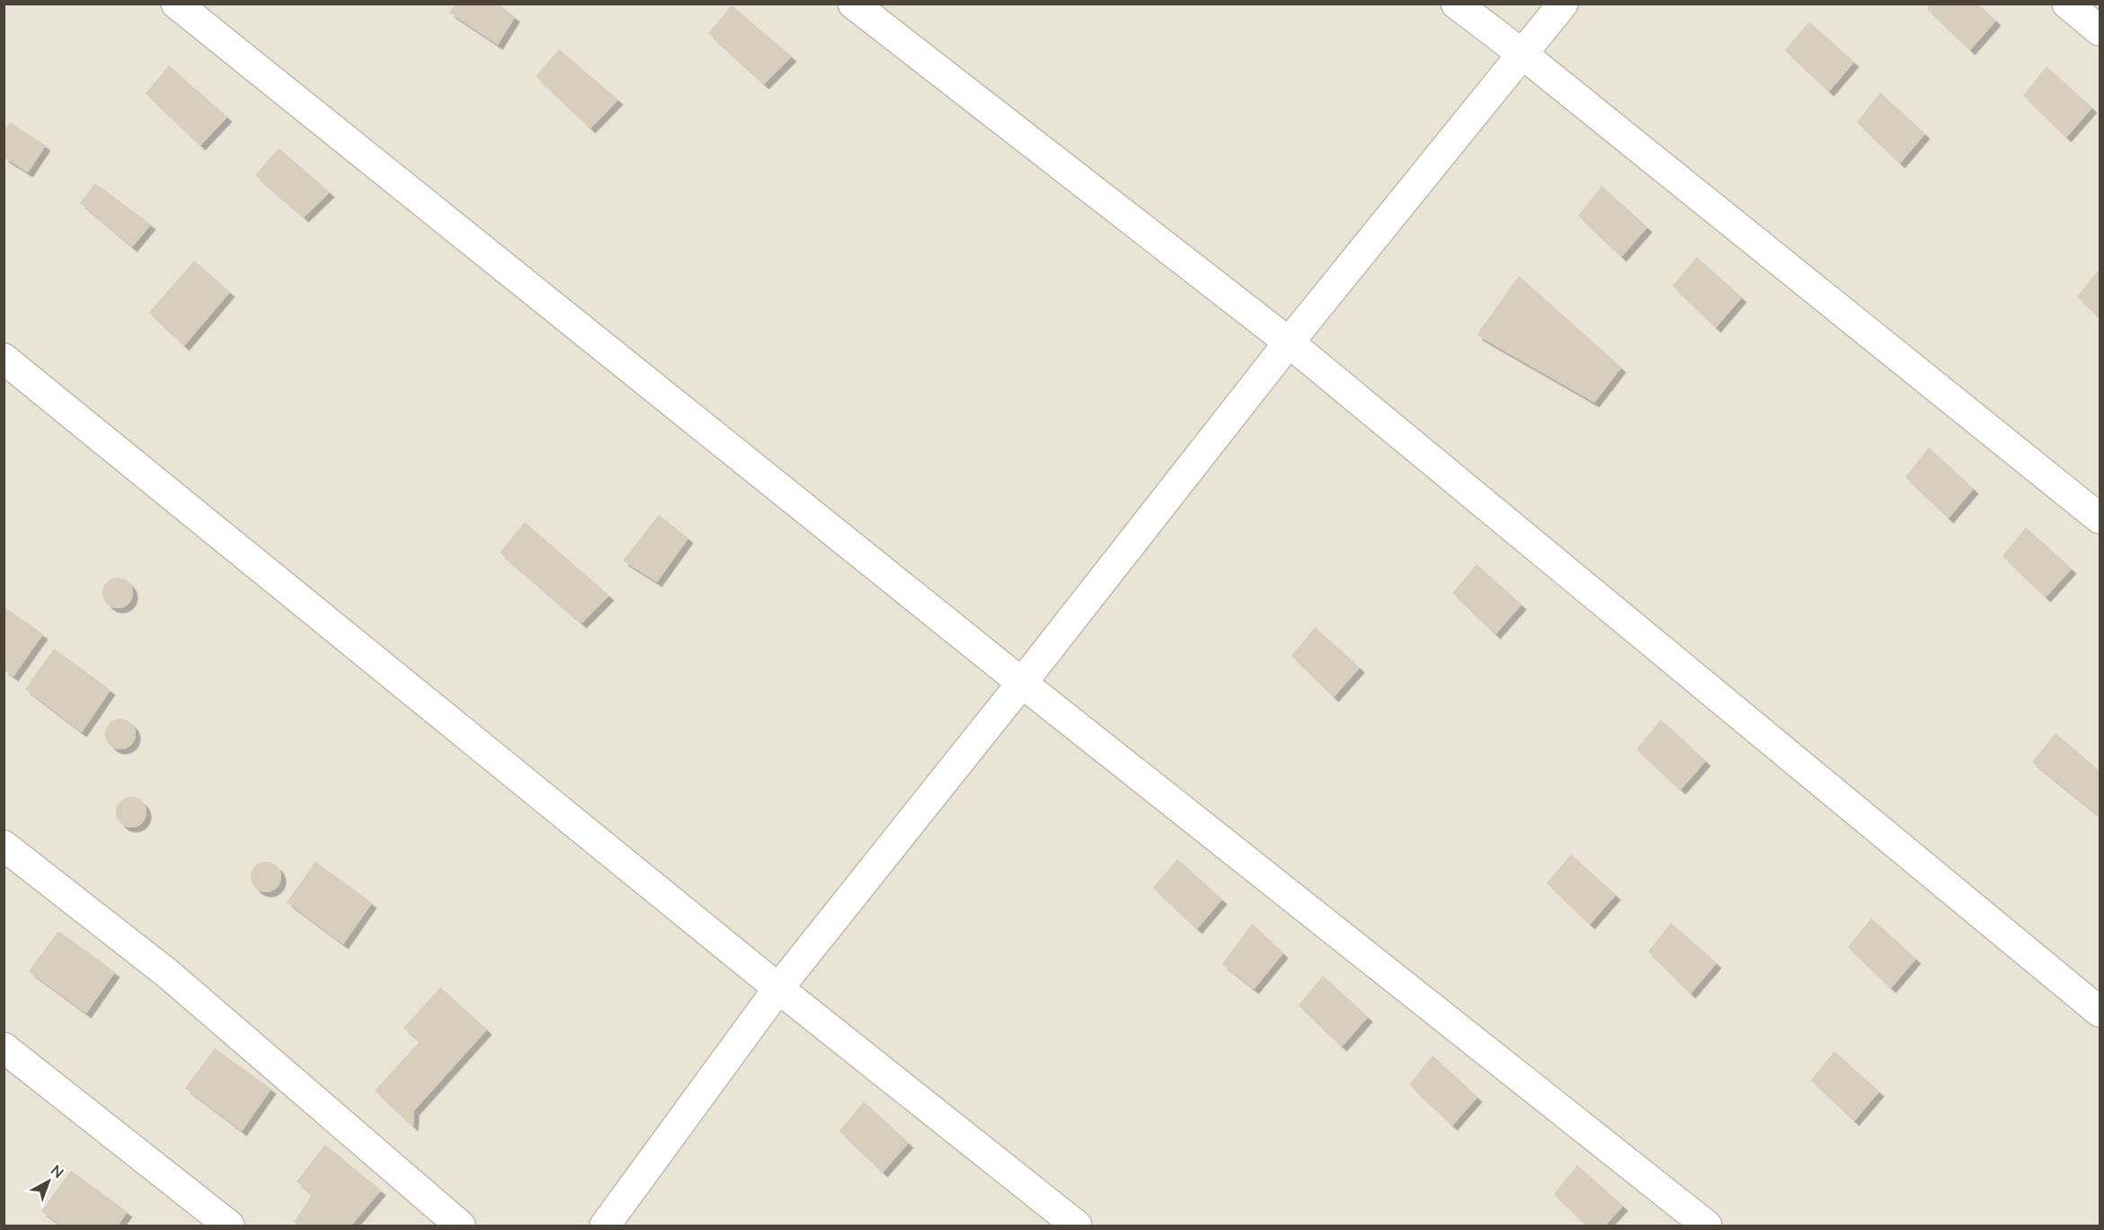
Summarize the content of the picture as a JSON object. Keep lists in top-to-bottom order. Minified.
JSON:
{"north":"top right"}
